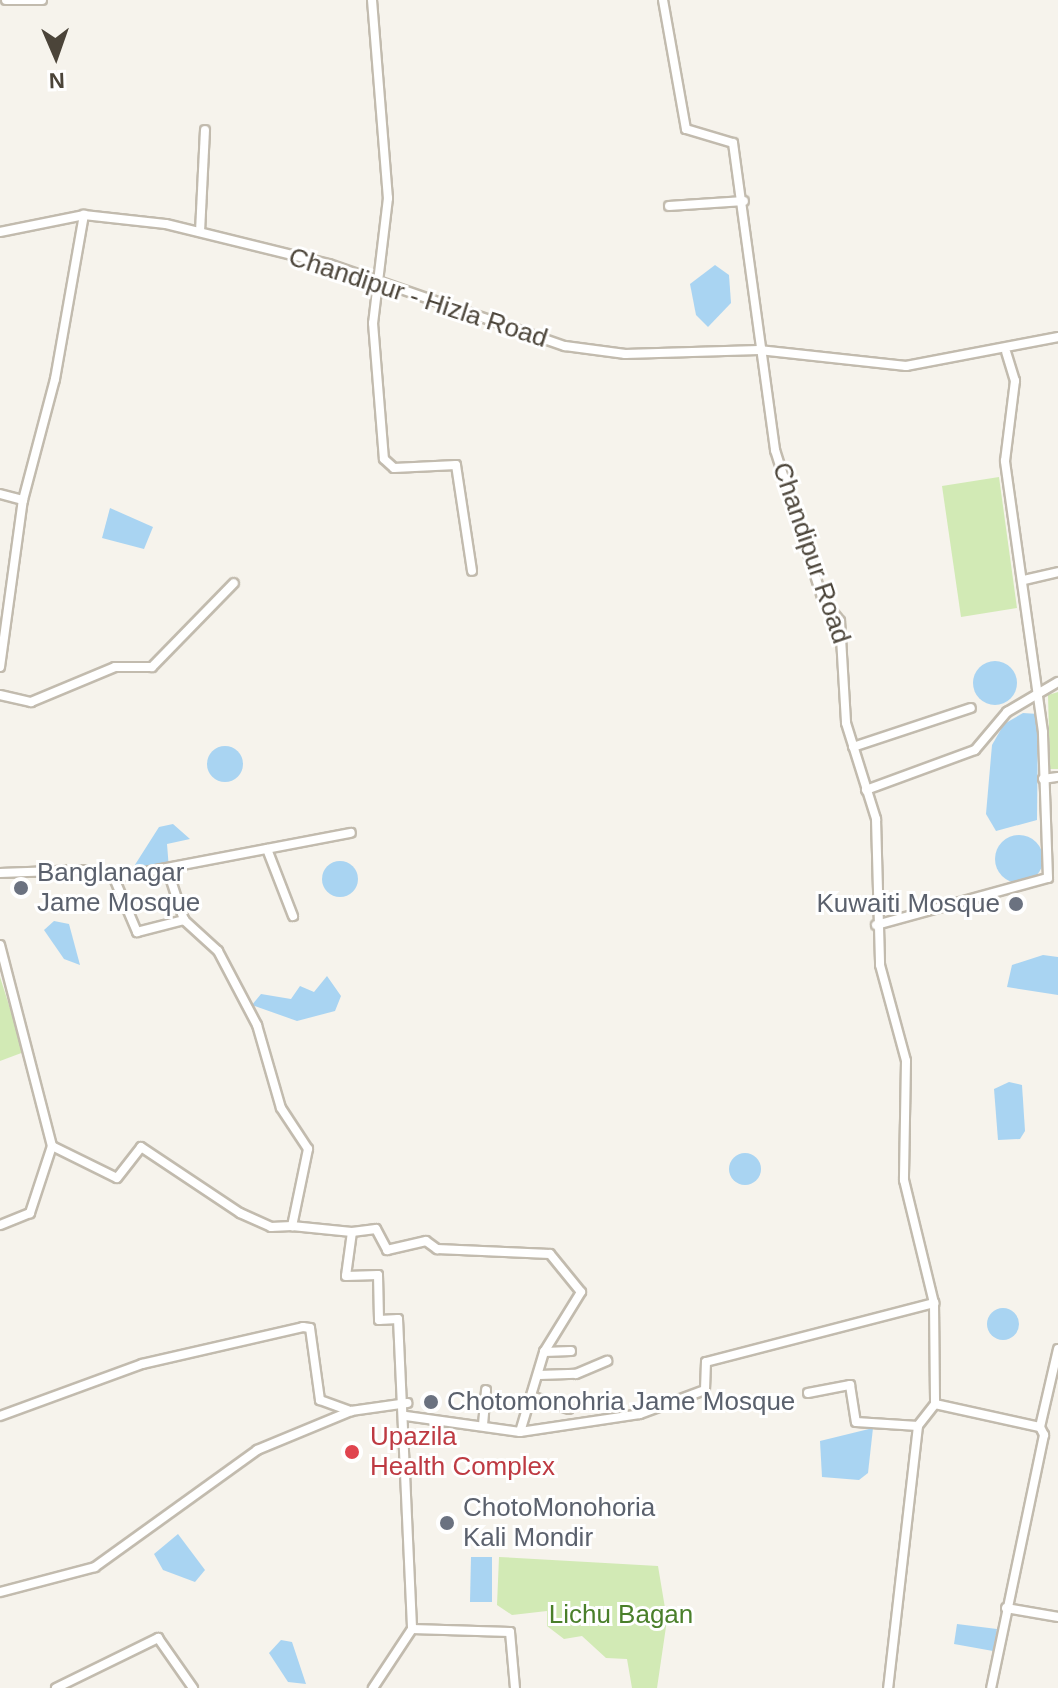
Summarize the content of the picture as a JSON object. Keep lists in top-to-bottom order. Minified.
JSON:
{"streets":{"street":["Chandipur - Hizla Road","Chandipur Road"]},"crossings":[["Chandipur - Hizla Road","Chandipur Road"]],"parks":["Lichu Bagan"],"places":["Banglanagar Jame Mosque","Kuwaiti Mosque","Chotomonohria Jame Mosque","Upazila Health Complex","ChotoMonohoria Kali Mondir"],"north":"bottom"}
